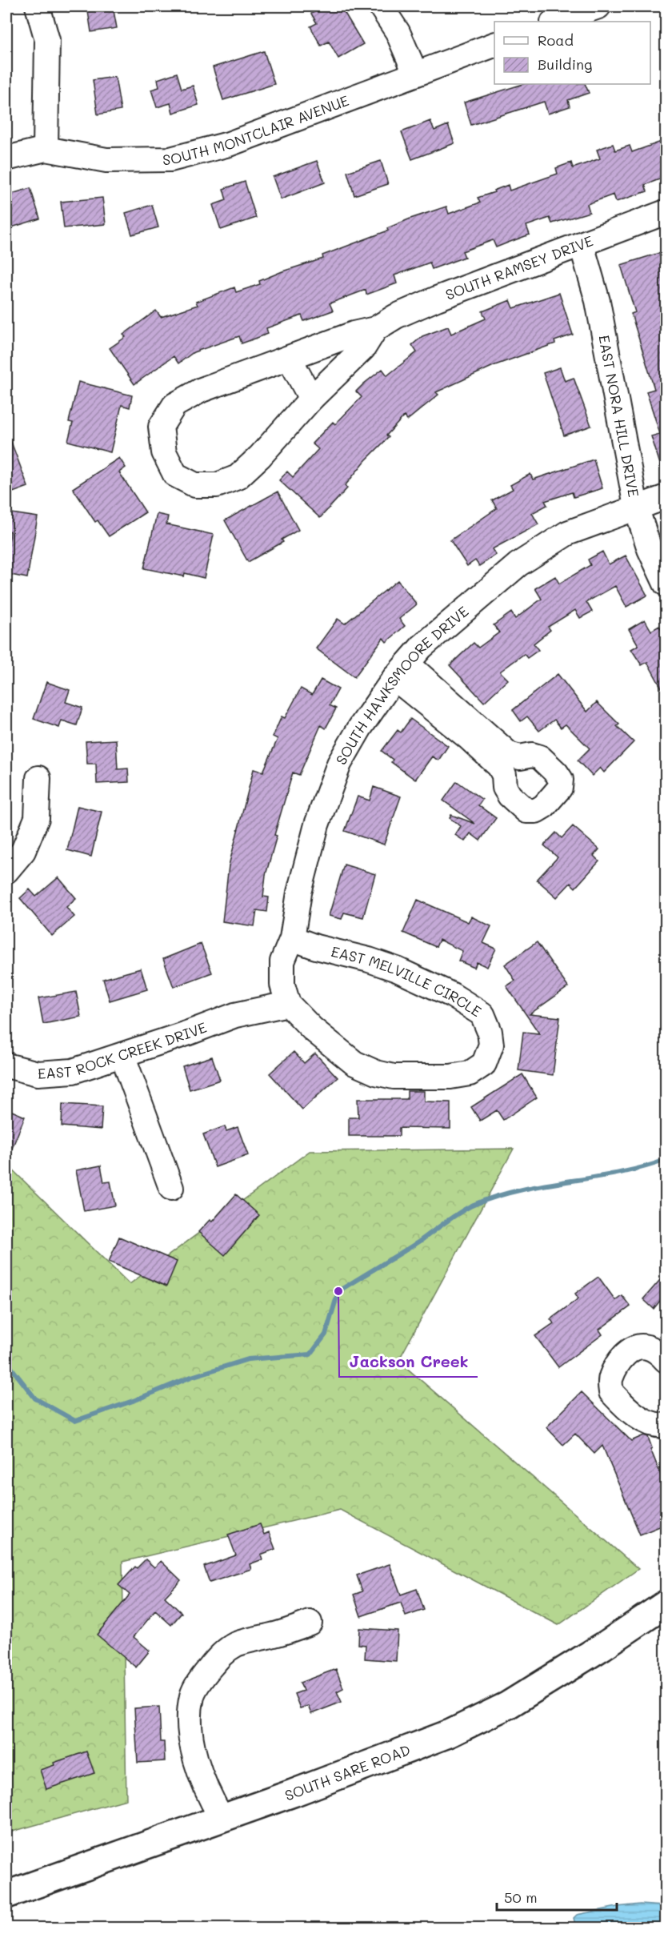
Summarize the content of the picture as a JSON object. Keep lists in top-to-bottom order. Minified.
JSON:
{"streets":{"main road":["SOUTH SARE ROAD"],"street":["SOUTH MONTCLAIR AVENUE","SOUTH RAMSEY DRIVE","EAST NORA HILL DRIVE","SOUTH HAWKSMOORE DRIVE","EAST MELVILLE CIRCLE","EAST ROCK CREEK DRIVE"]},"crossings":[["SOUTH RAMSEY DRIVE","EAST NORA HILL DRIVE"],["EAST NORA HILL DRIVE","SOUTH HAWKSMOORE DRIVE"],["SOUTH HAWKSMOORE DRIVE","EAST MELVILLE CIRCLE"],["SOUTH HAWKSMOORE DRIVE","EAST ROCK CREEK DRIVE"],["EAST MELVILLE CIRCLE","EAST ROCK CREEK DRIVE"]],"places":["Jackson Creek"],"legend":["Road","Building"],"scale_bar":"50 m"}
